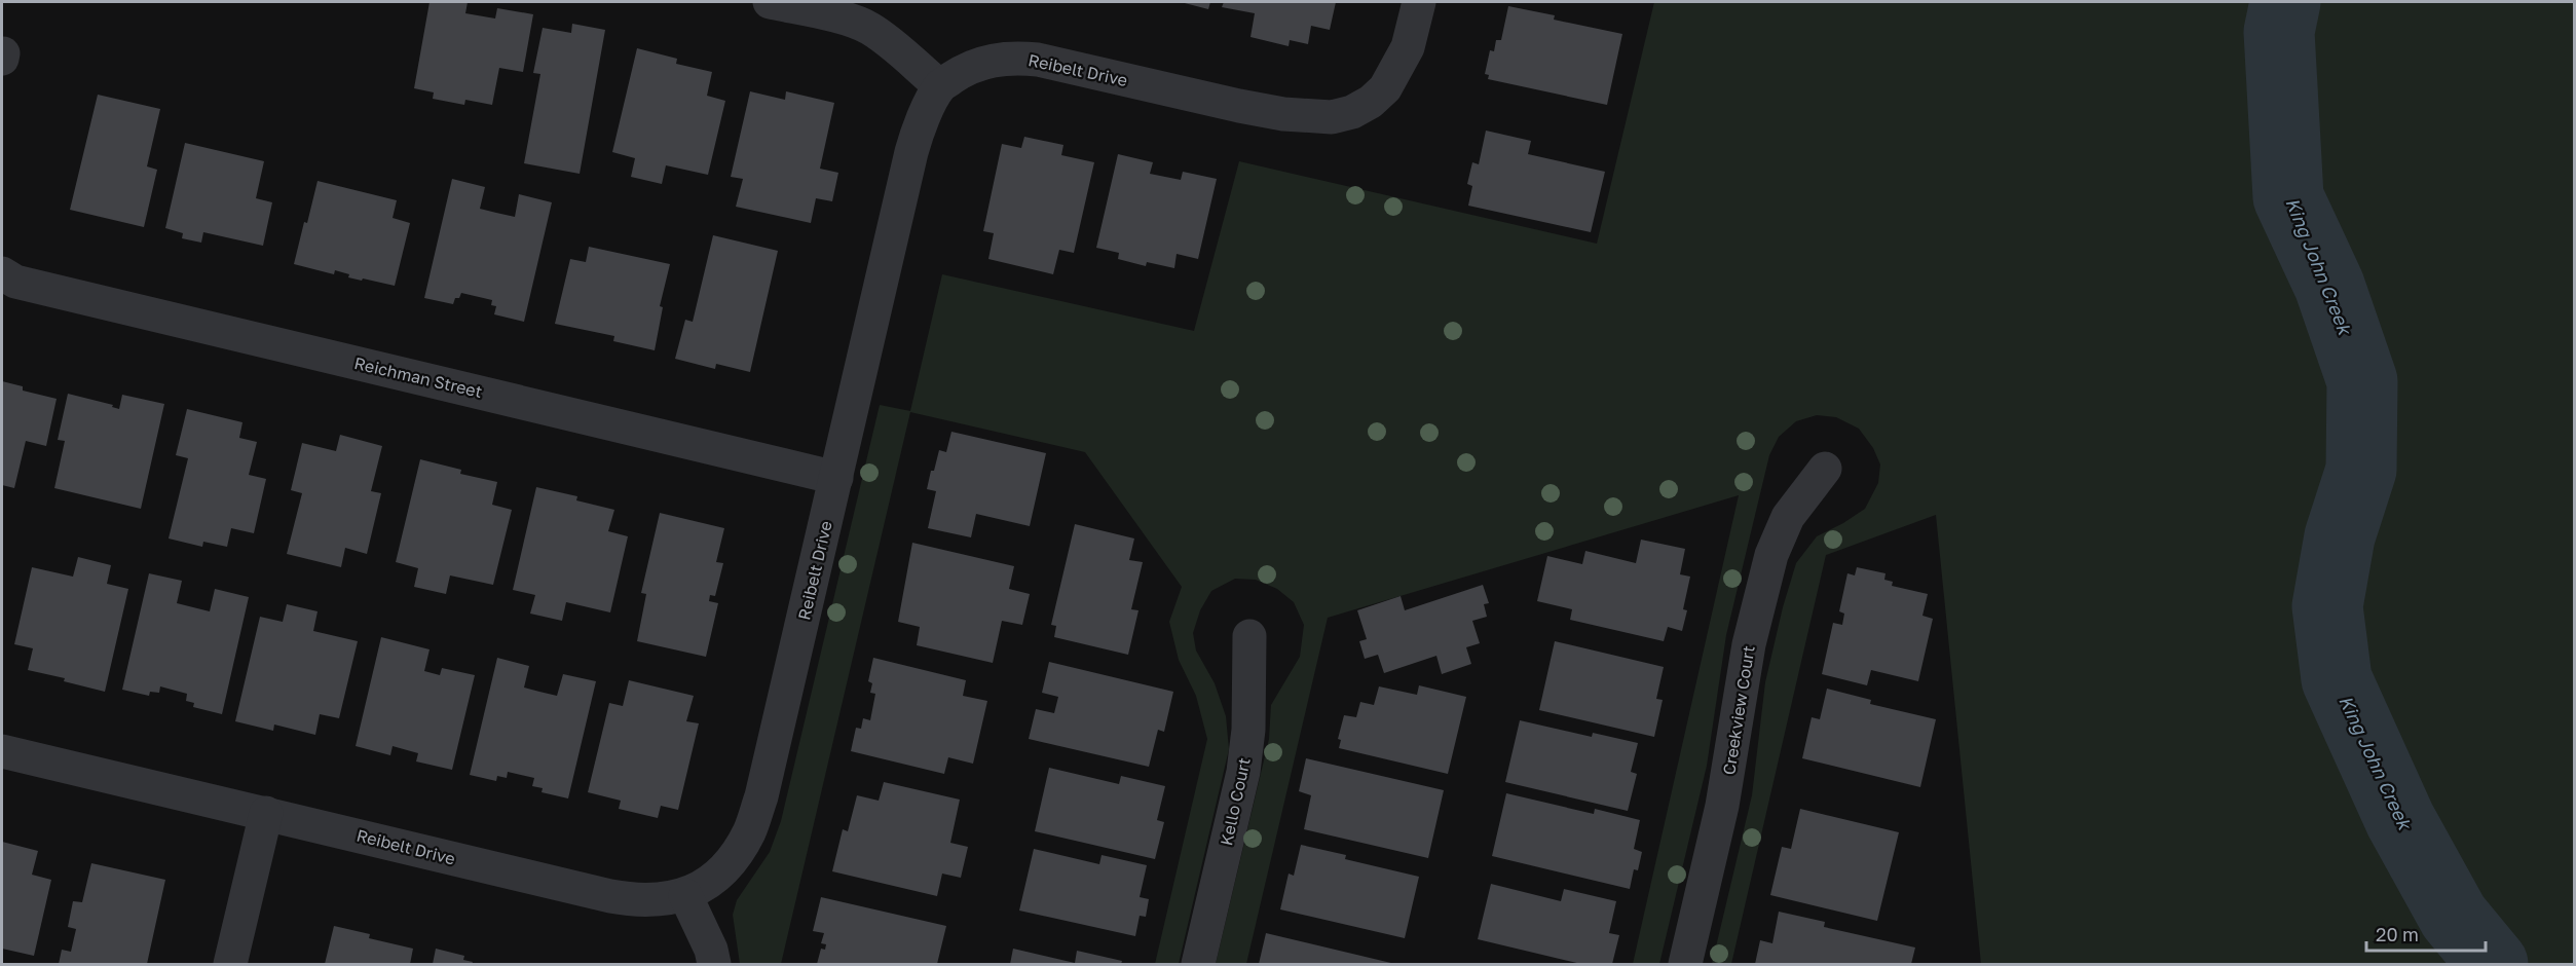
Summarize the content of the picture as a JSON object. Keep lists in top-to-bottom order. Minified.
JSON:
{"streets":{"street":["Reibelt Drive","Reichman Street","Creekview Court","Kello Court"]},"crossings":[["Reibelt Drive","Reichman Street"]],"water":["King John Creek"],"scale_bar":"20 m"}
